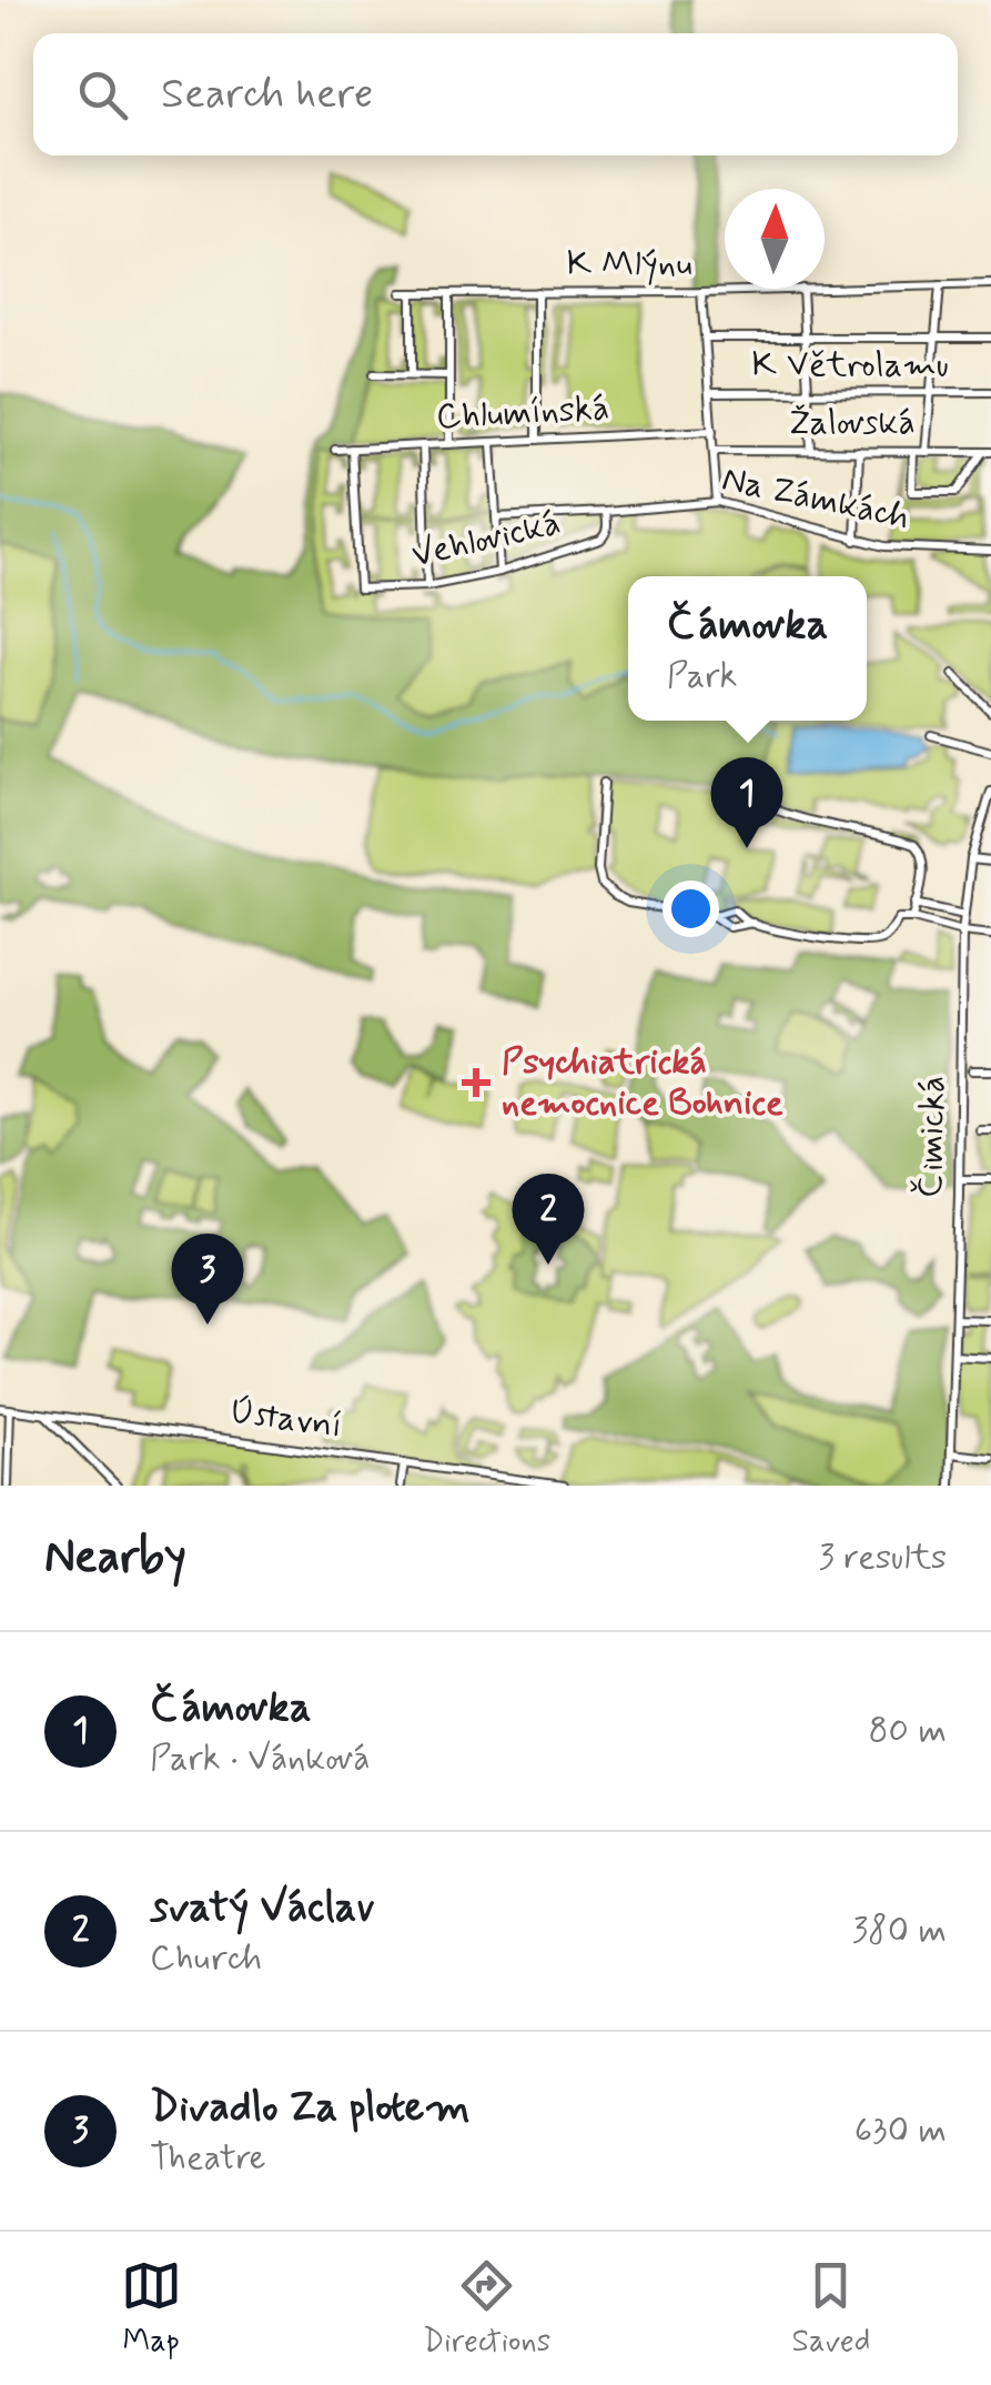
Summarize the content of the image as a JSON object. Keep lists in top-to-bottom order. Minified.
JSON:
{"streets":{"street":["K Mlýnu","K Větrolamu","Chlumínská","Žalovská","Na Zámkách","Vehlovická","Čimická","Ústavní"]},"crossings":[["Chlumínská","Vehlovická"],["Na Zámkách","Vehlovická"]],"places":{"health":["Psychiatrická nemocnice Bohnice"]},"north":"top","page":{"search":"Search here","popup":["Čámovka","Park"],"pins":["1","2","3"],"heading":["Nearby","3 results"],"list":[{"mark":"1","name":"Čámovka","note":"Park · Vánková","value":"80 m"},{"mark":"2","name":"svatý Václav","note":"Church","value":"380 m"},{"mark":"3","name":"Divadlo Za plotem","note":"Theatre","value":"630 m"}],"nav":["Map","Directions","Saved"]}}
